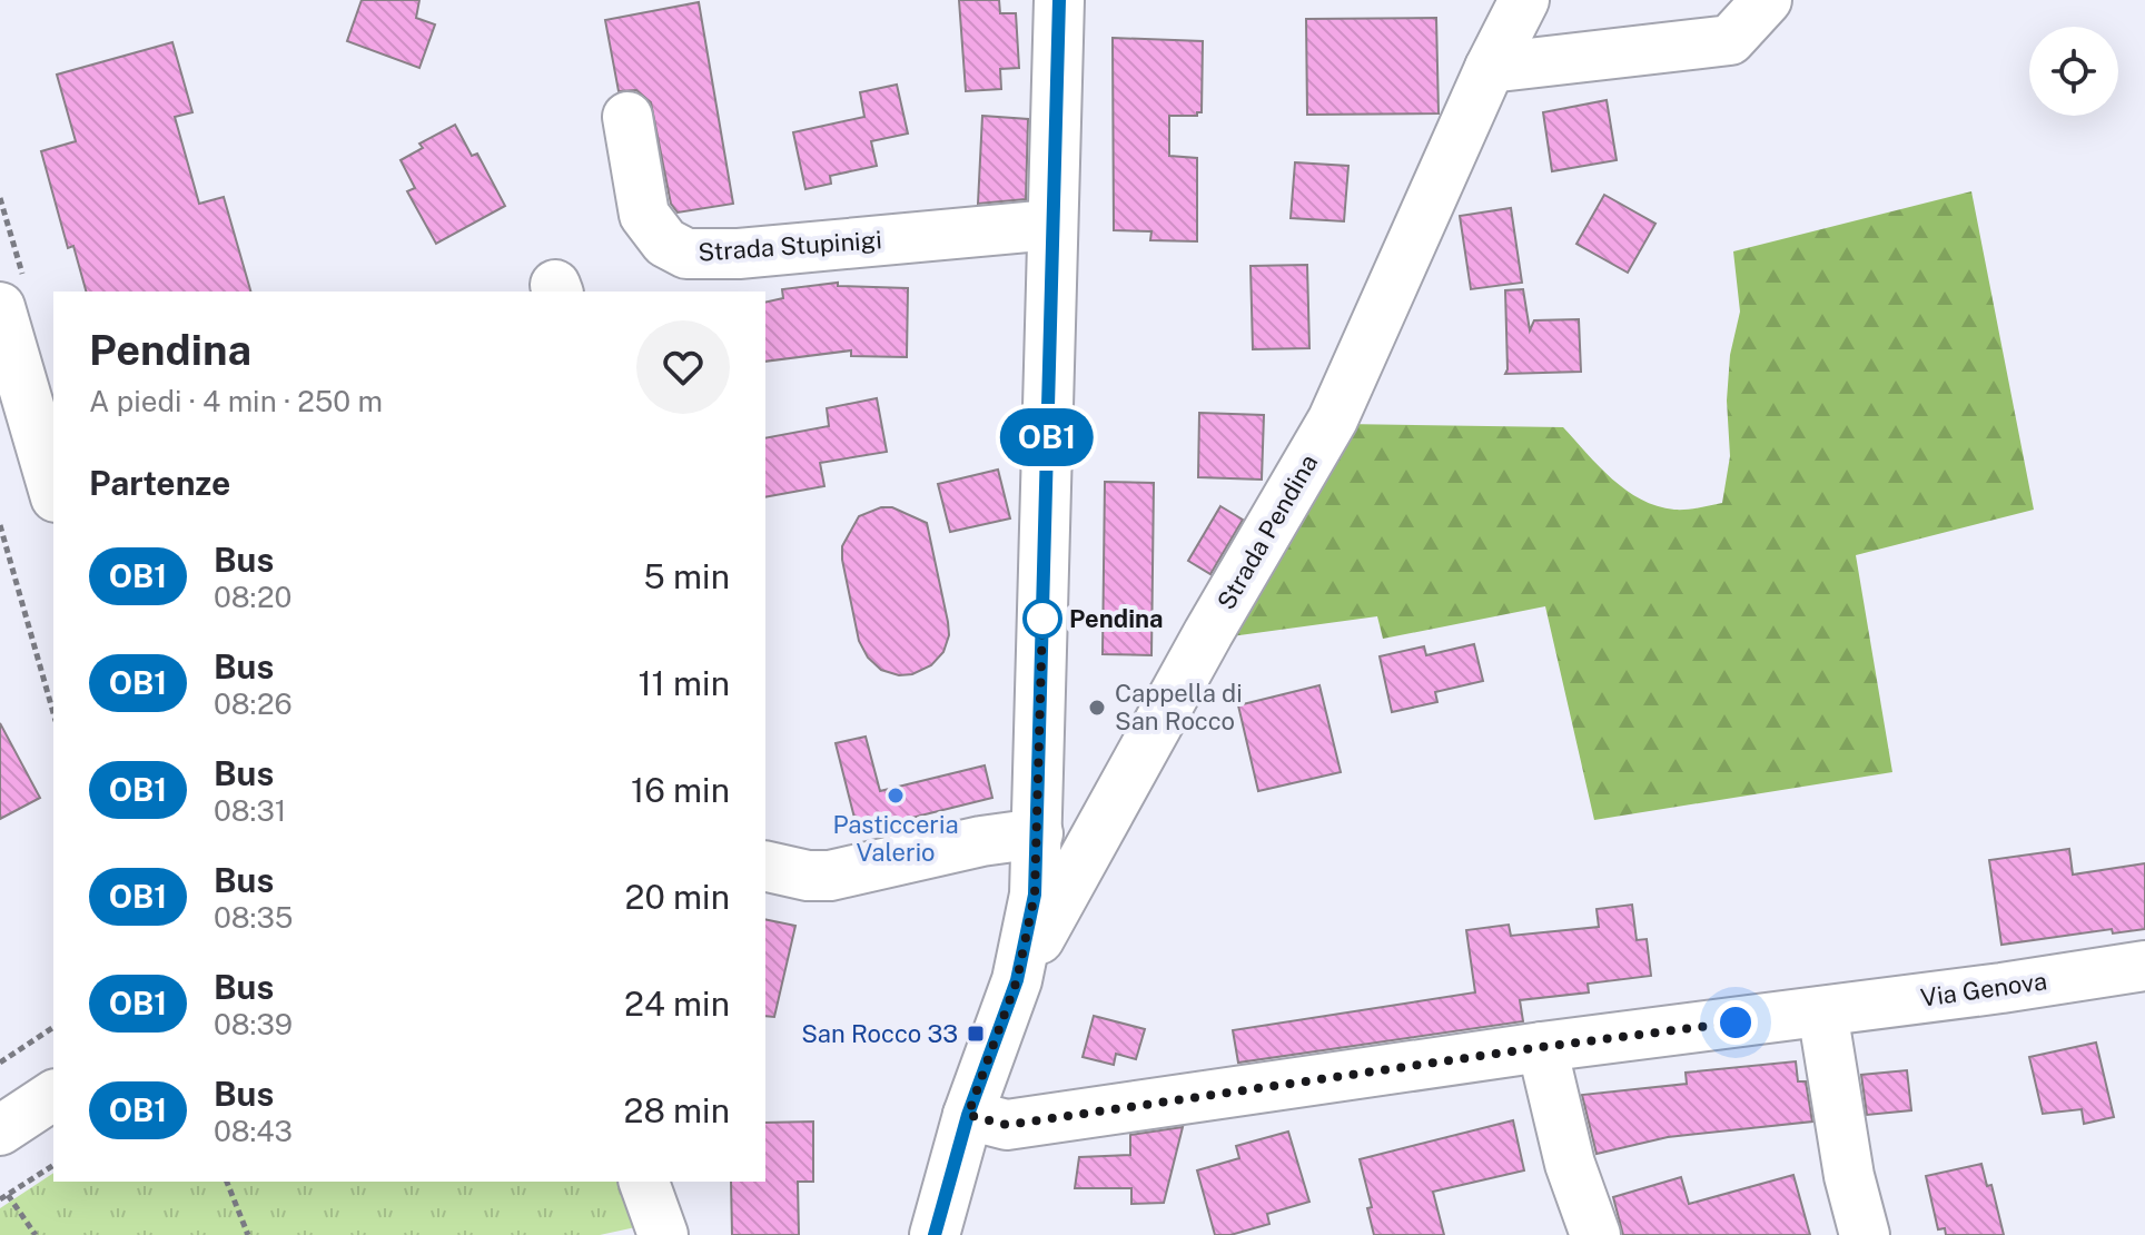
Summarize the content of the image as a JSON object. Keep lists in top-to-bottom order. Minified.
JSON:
{"streets":{"street":["Strada Stupinigi","Strada Pendina","Via Genova"]},"places":{"other":["Pendina","Cappella di San Rocco","Pasticceria Valerio"],"transit":["San Rocco 33"]},"lines":["bus line OB1"],"page":{"on_map":"OB1","heading":[["Pendina","A piedi · 4 min · 250 m"],"Partenze"],"list":[{"mark":"OB1","name":"Bus","note":"08:20","value":"5 min"},{"mark":"OB1","name":"Bus","note":"08:26","value":"11 min"},{"mark":"OB1","name":"Bus","note":"08:31","value":"16 min"},{"mark":"OB1","name":"Bus","note":"08:35","value":"20 min"},{"mark":"OB1","name":"Bus","note":"08:39","value":"24 min"},{"mark":"OB1","name":"Bus","note":"08:43","value":"28 min"}]}}
